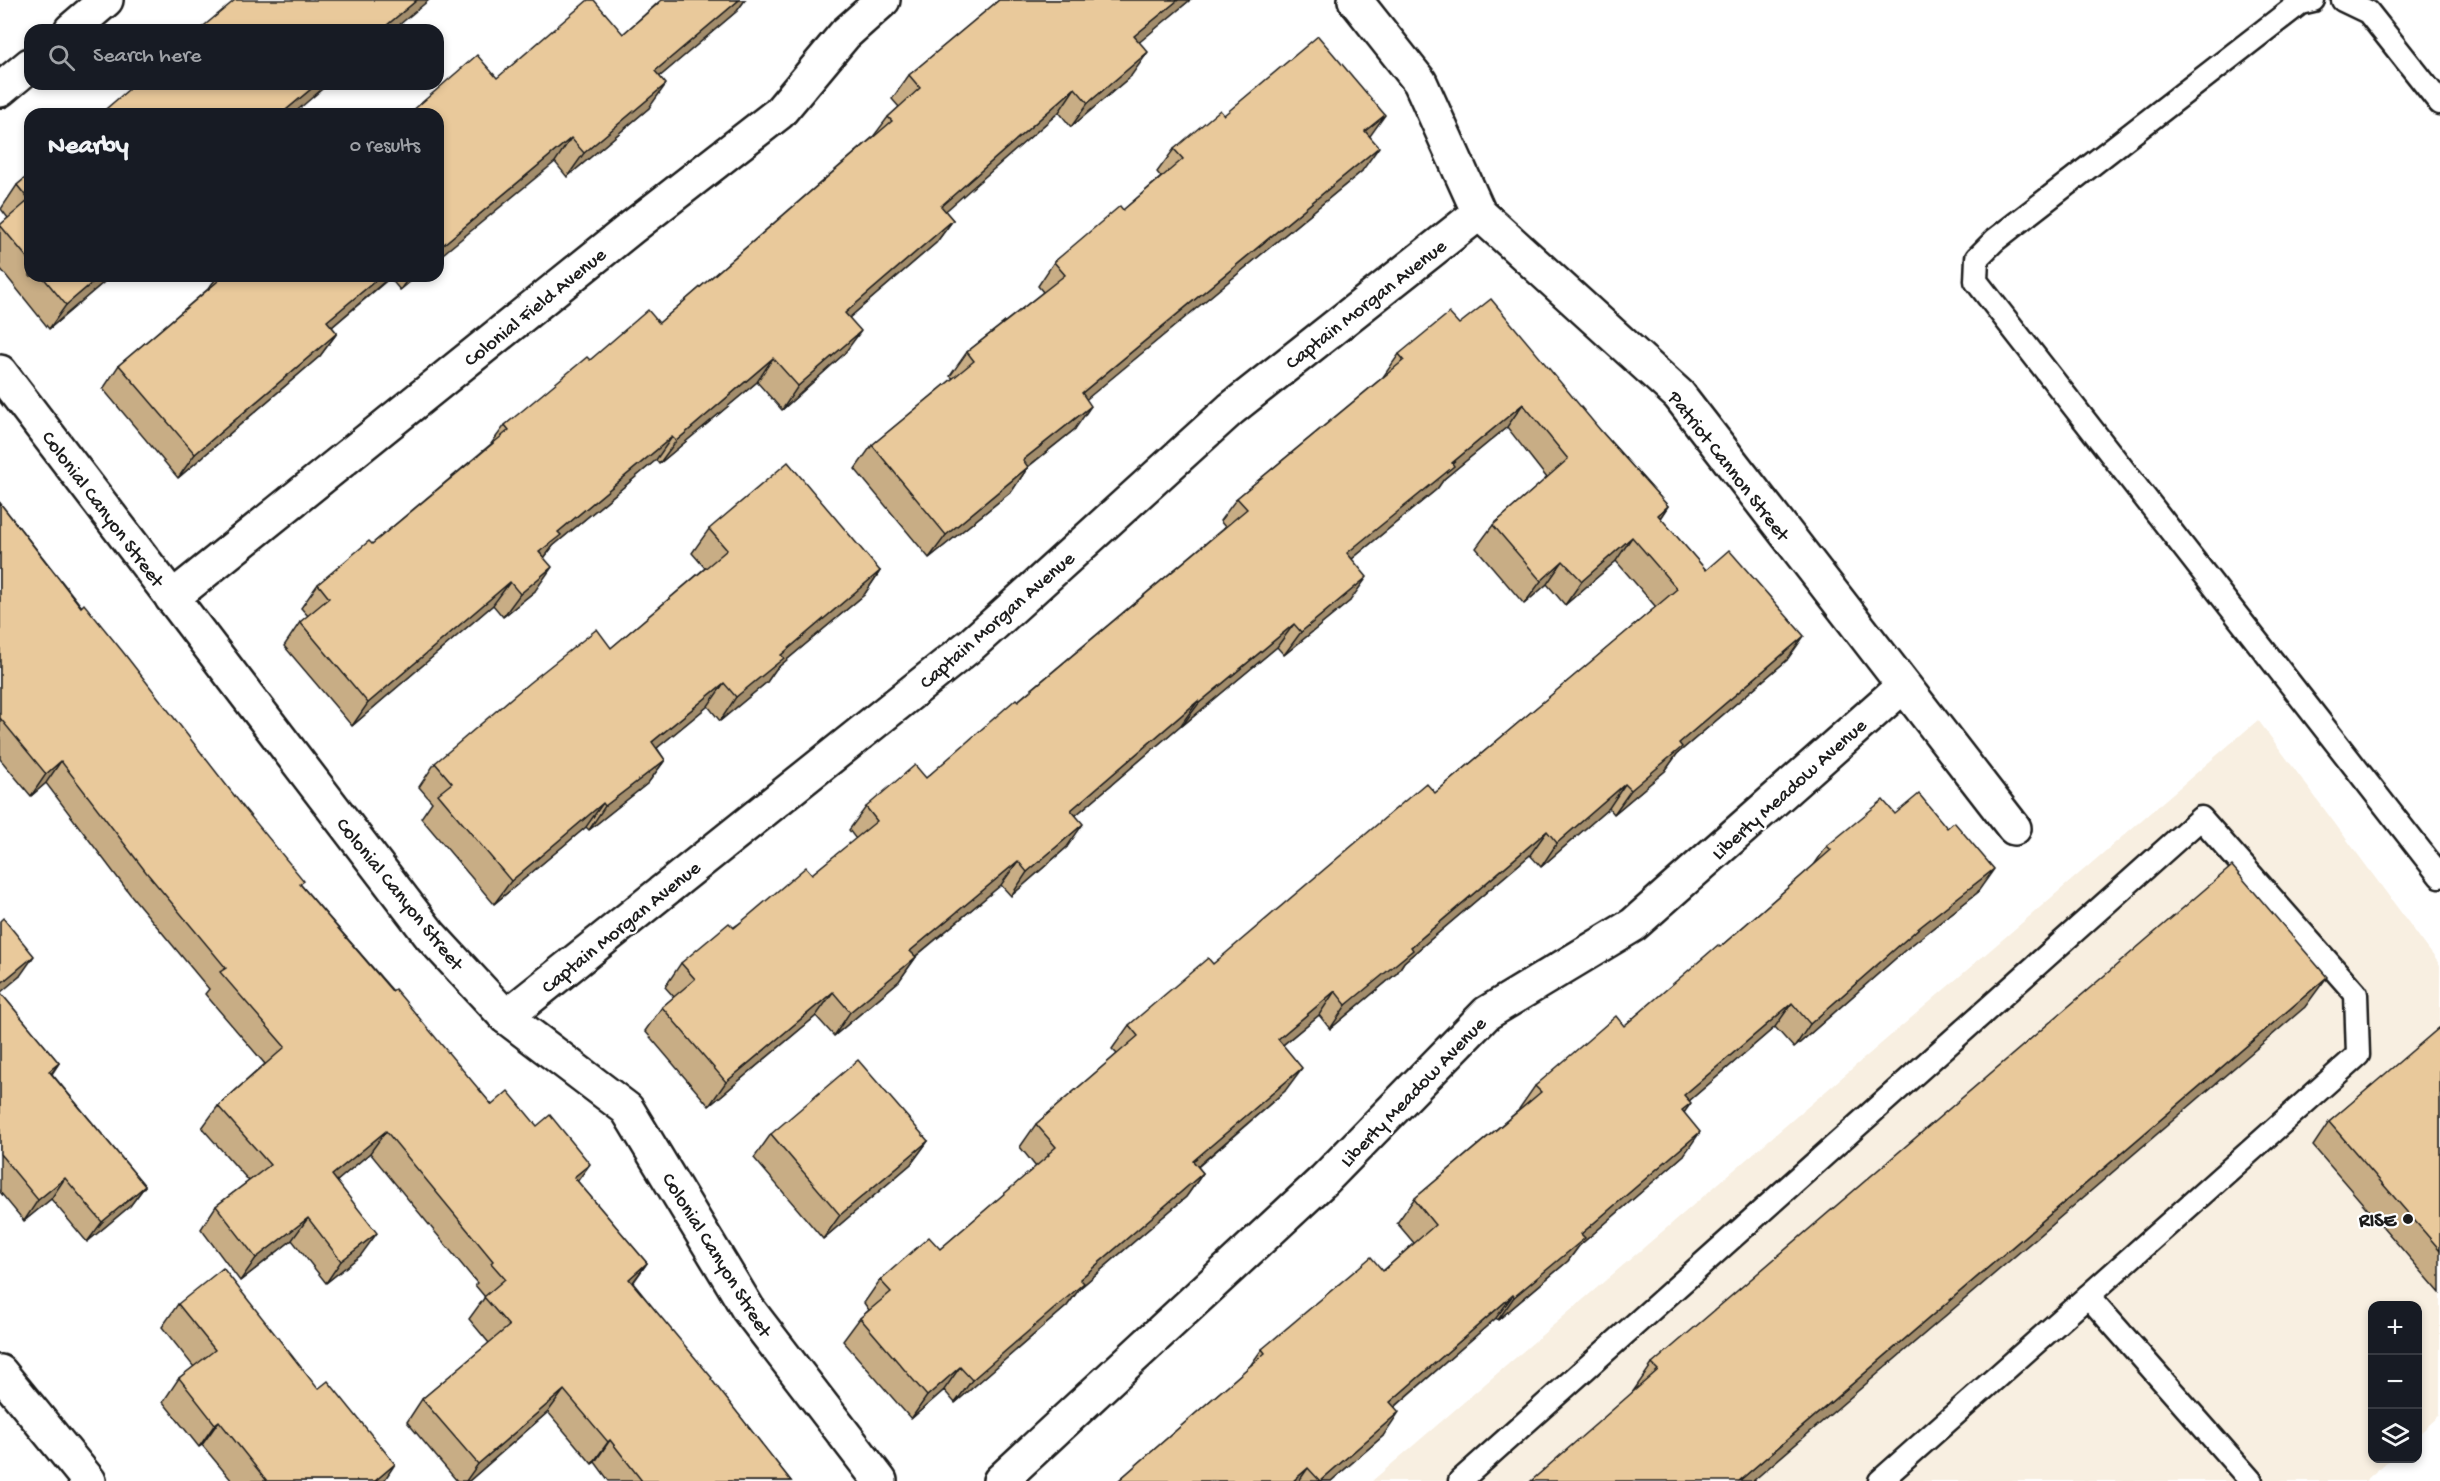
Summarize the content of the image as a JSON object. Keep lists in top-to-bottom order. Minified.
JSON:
{"streets":{"street":["Captain Morgan Avenue","Colonial Field Avenue","Patriot Cannon Street","Colonial Canyon Street","Liberty Meadow Avenue"]},"crossings":[["Captain Morgan Avenue","Patriot Cannon Street"],["Captain Morgan Avenue","Colonial Canyon Street"],["Colonial Field Avenue","Colonial Canyon Street"],["Patriot Cannon Street","Liberty Meadow Avenue"]],"places":["RISE"],"page":{"search":"Search here","heading":["Nearby","0 results"],"map_buttons":["+","−"]}}
